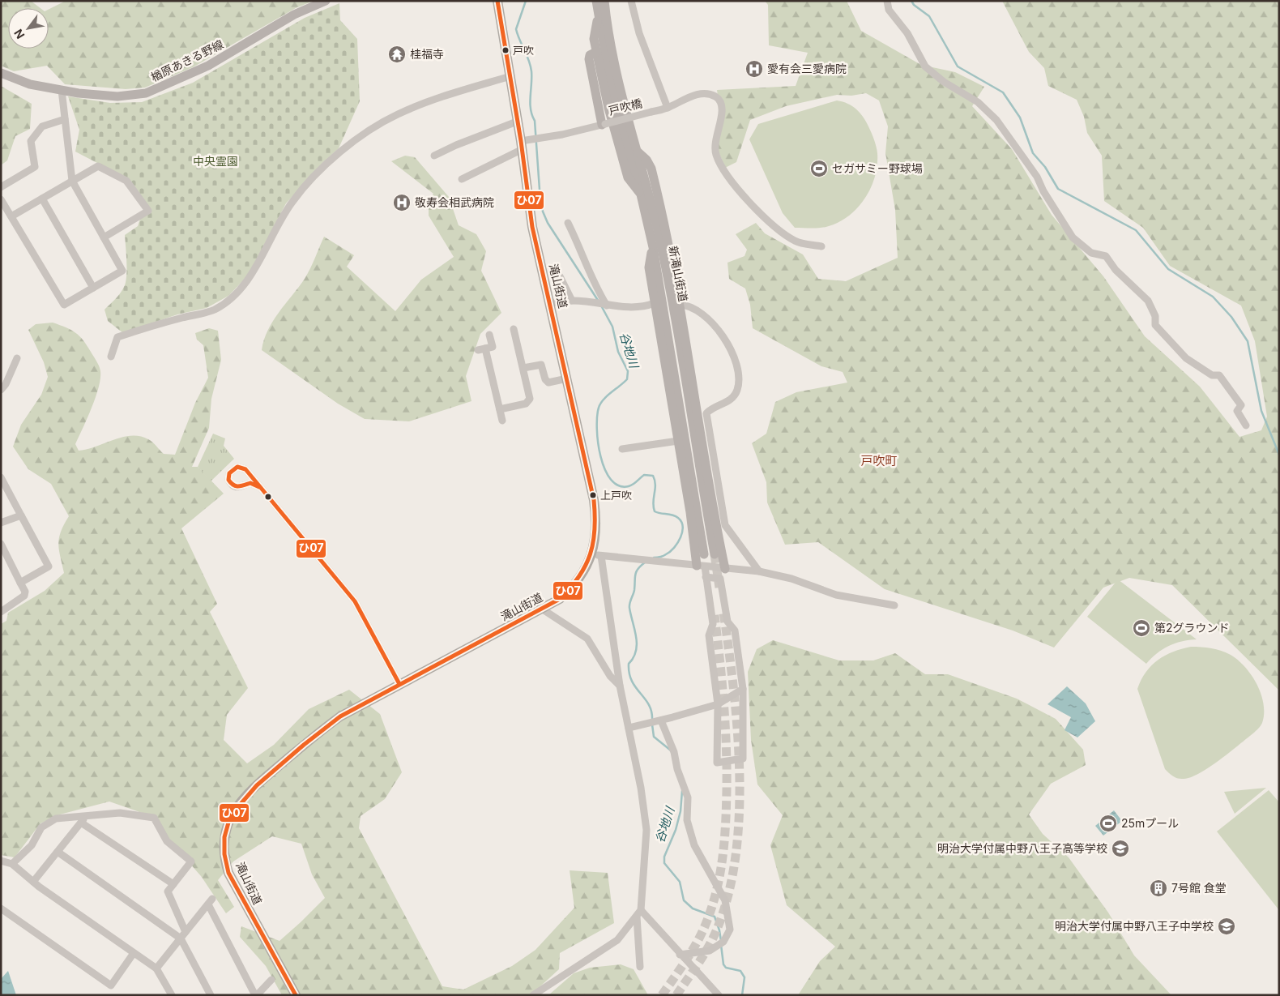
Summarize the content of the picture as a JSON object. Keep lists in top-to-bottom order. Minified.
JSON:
{"streets":{"highway":["滝山街道"],"main road":["楢原あきる野線","新滝山街道"],"street":["戸吹橋"]},"crossings":[["戸吹橋","滝山街道"]],"districts":["戸吹町"],"water":["谷地川"],"parks":["中央霊園"],"places":{"other":["戸吹","上戸吹"],"temple":["桂福寺"],"hospital":["愛有会三愛病院","敬寿会相武病院"],"sports":["セガサミー野球場","第2グラウンド","25mプール"],"school or university":["明治大学付属中野八王子高等学校","明治大学付属中野八王子中学校"],"building":["7号館 食堂"]},"lines":["transit line ひ07"],"north":"bottom left"}
